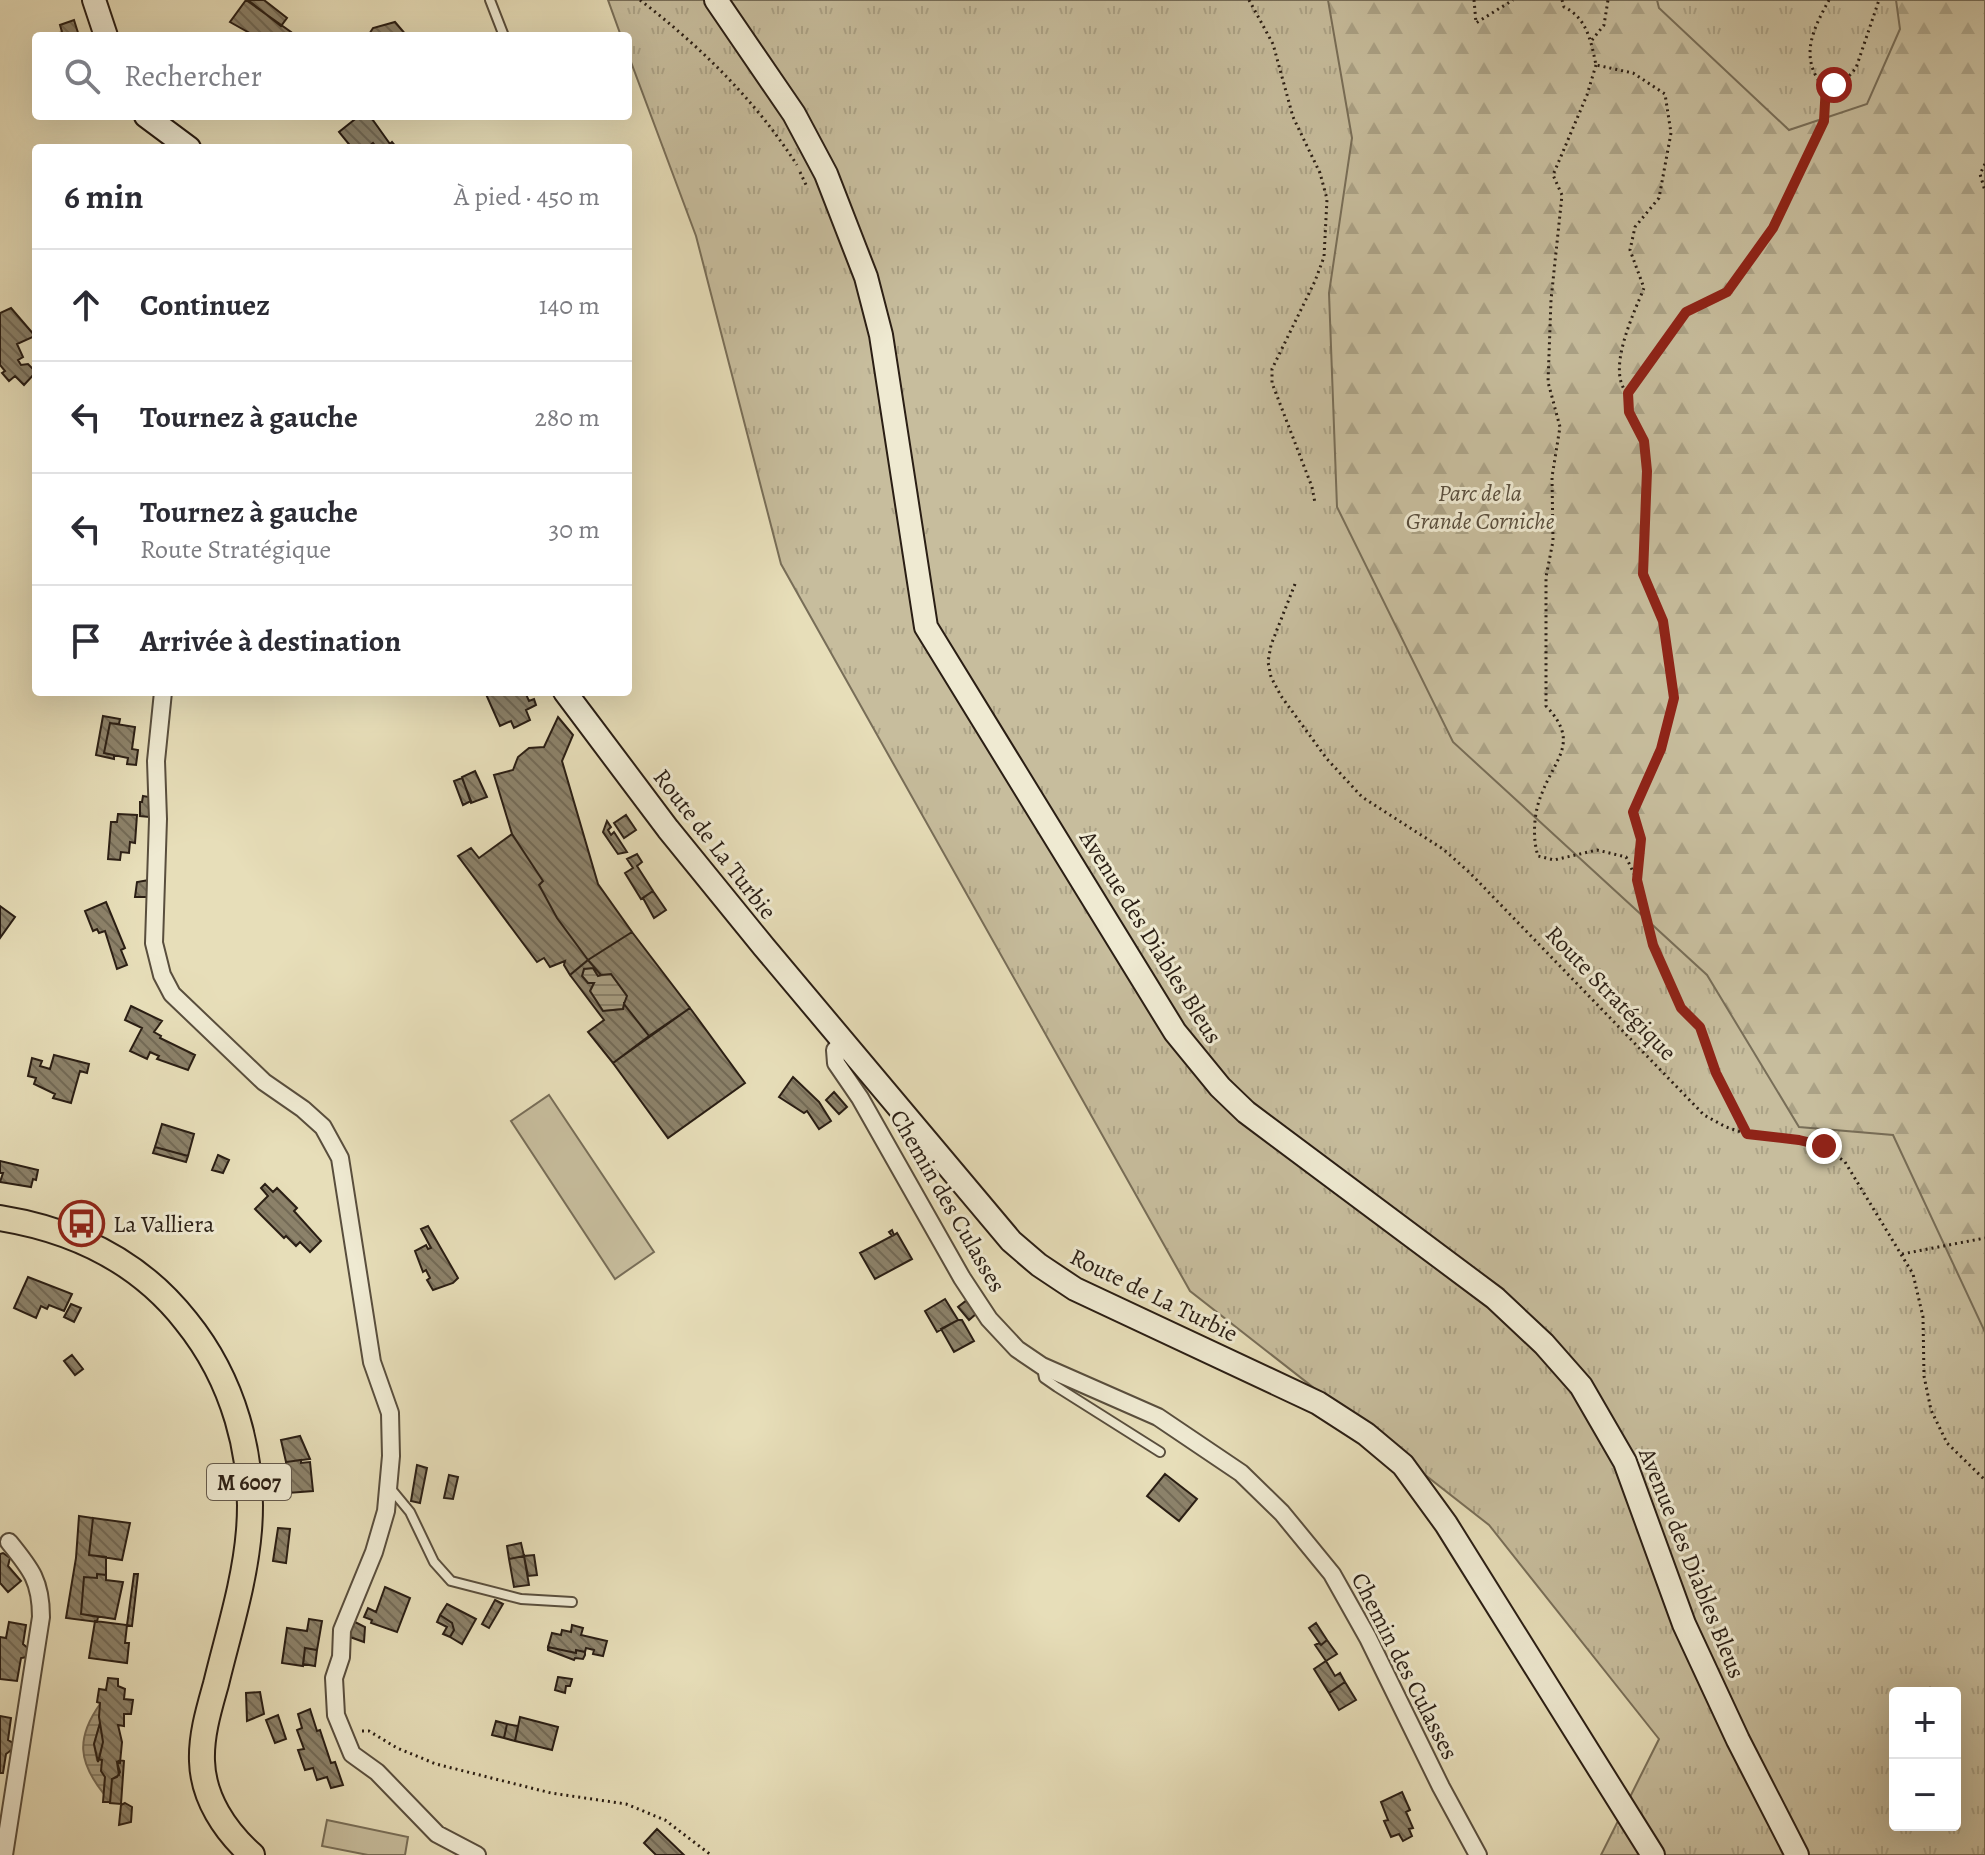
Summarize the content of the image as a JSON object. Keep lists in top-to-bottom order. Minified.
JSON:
{"streets":{"main road":["Route de La Turbie","Avenue des Diables Bleus","M 6007"],"street":["Chemin des Culasses"],"path":["Route Stratégique"]},"crossings":[["Route de La Turbie","Chemin des Culasses"]],"parks":["Parc de la Grande Corniche"],"places":{"bus stop":["La Valliera"]},"page":{"search":"Rechercher","heading":["6 min","À pied · 450 m"],"list":[["Continuez","140 m"],["Tournez à gauche","280 m"],["Tournez à gauche","Route Stratégique","30 m"],"Arrivée à destination"],"map_buttons":["+","−"]}}
